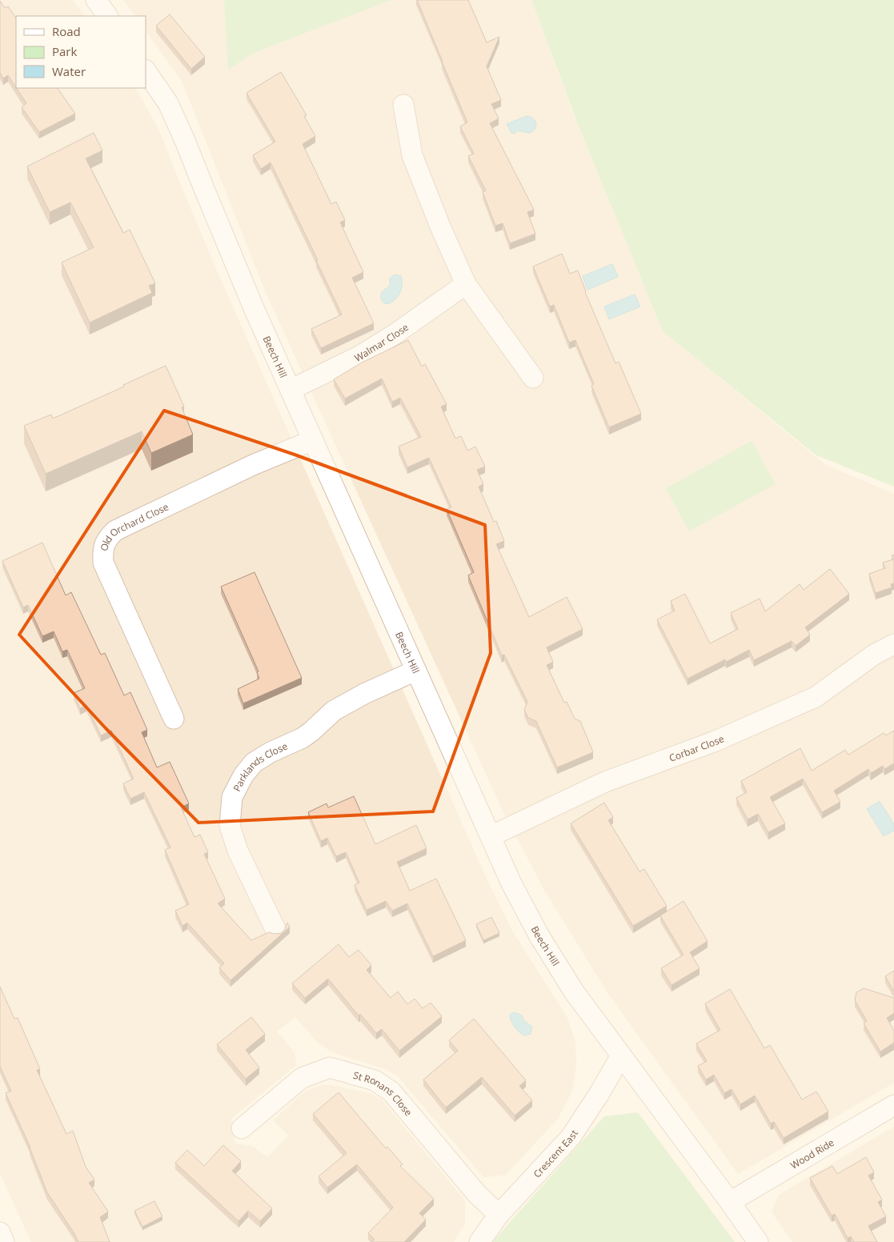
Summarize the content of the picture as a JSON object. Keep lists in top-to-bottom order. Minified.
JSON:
{"streets":{"street":["Walmar Close","Beech Hill","Old Orchard Close","Corbar Close","Parklands Close","St Ronans Close","Crescent East","Wood Ride"]},"crossings":[["Walmar Close","Beech Hill"],["Beech Hill","Old Orchard Close"],["Beech Hill","Corbar Close"],["Beech Hill","Parklands Close"],["Beech Hill","Crescent East"],["Beech Hill","Wood Ride"],["St Ronans Close","Crescent East"]],"legend":["Road","Park","Water"]}
